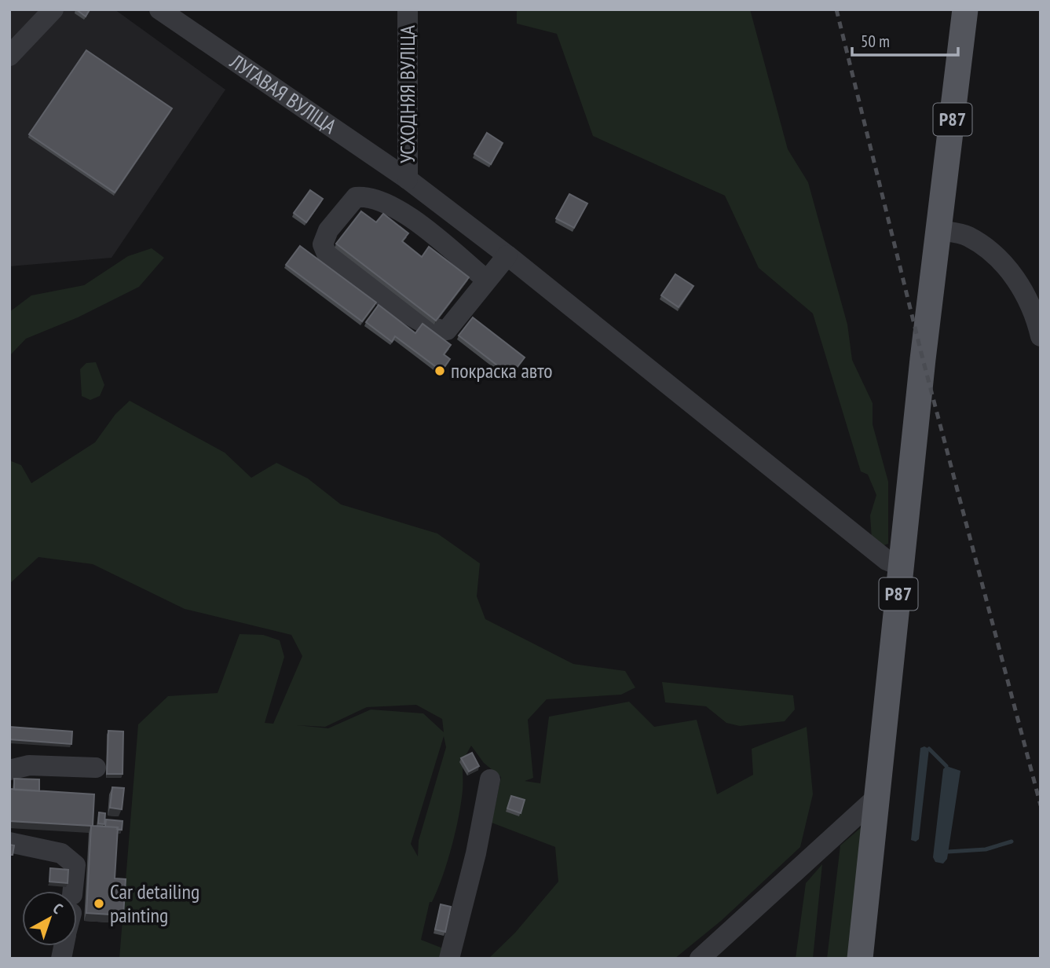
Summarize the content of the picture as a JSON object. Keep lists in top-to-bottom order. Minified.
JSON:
{"streets":{"main road":["Р87"],"street":["ЛУГАВАЯ ВУЛІЦА","УСХОДНЯЯ ВУЛІЦА"]},"crossings":[["ЛУГАВАЯ ВУЛІЦА","УСХОДНЯЯ ВУЛІЦА"],["ЛУГАВАЯ ВУЛІЦА","Р87"]],"places":["покраска авто","Car detailing painting"],"scale_bar":"50 m","north":"top right"}
